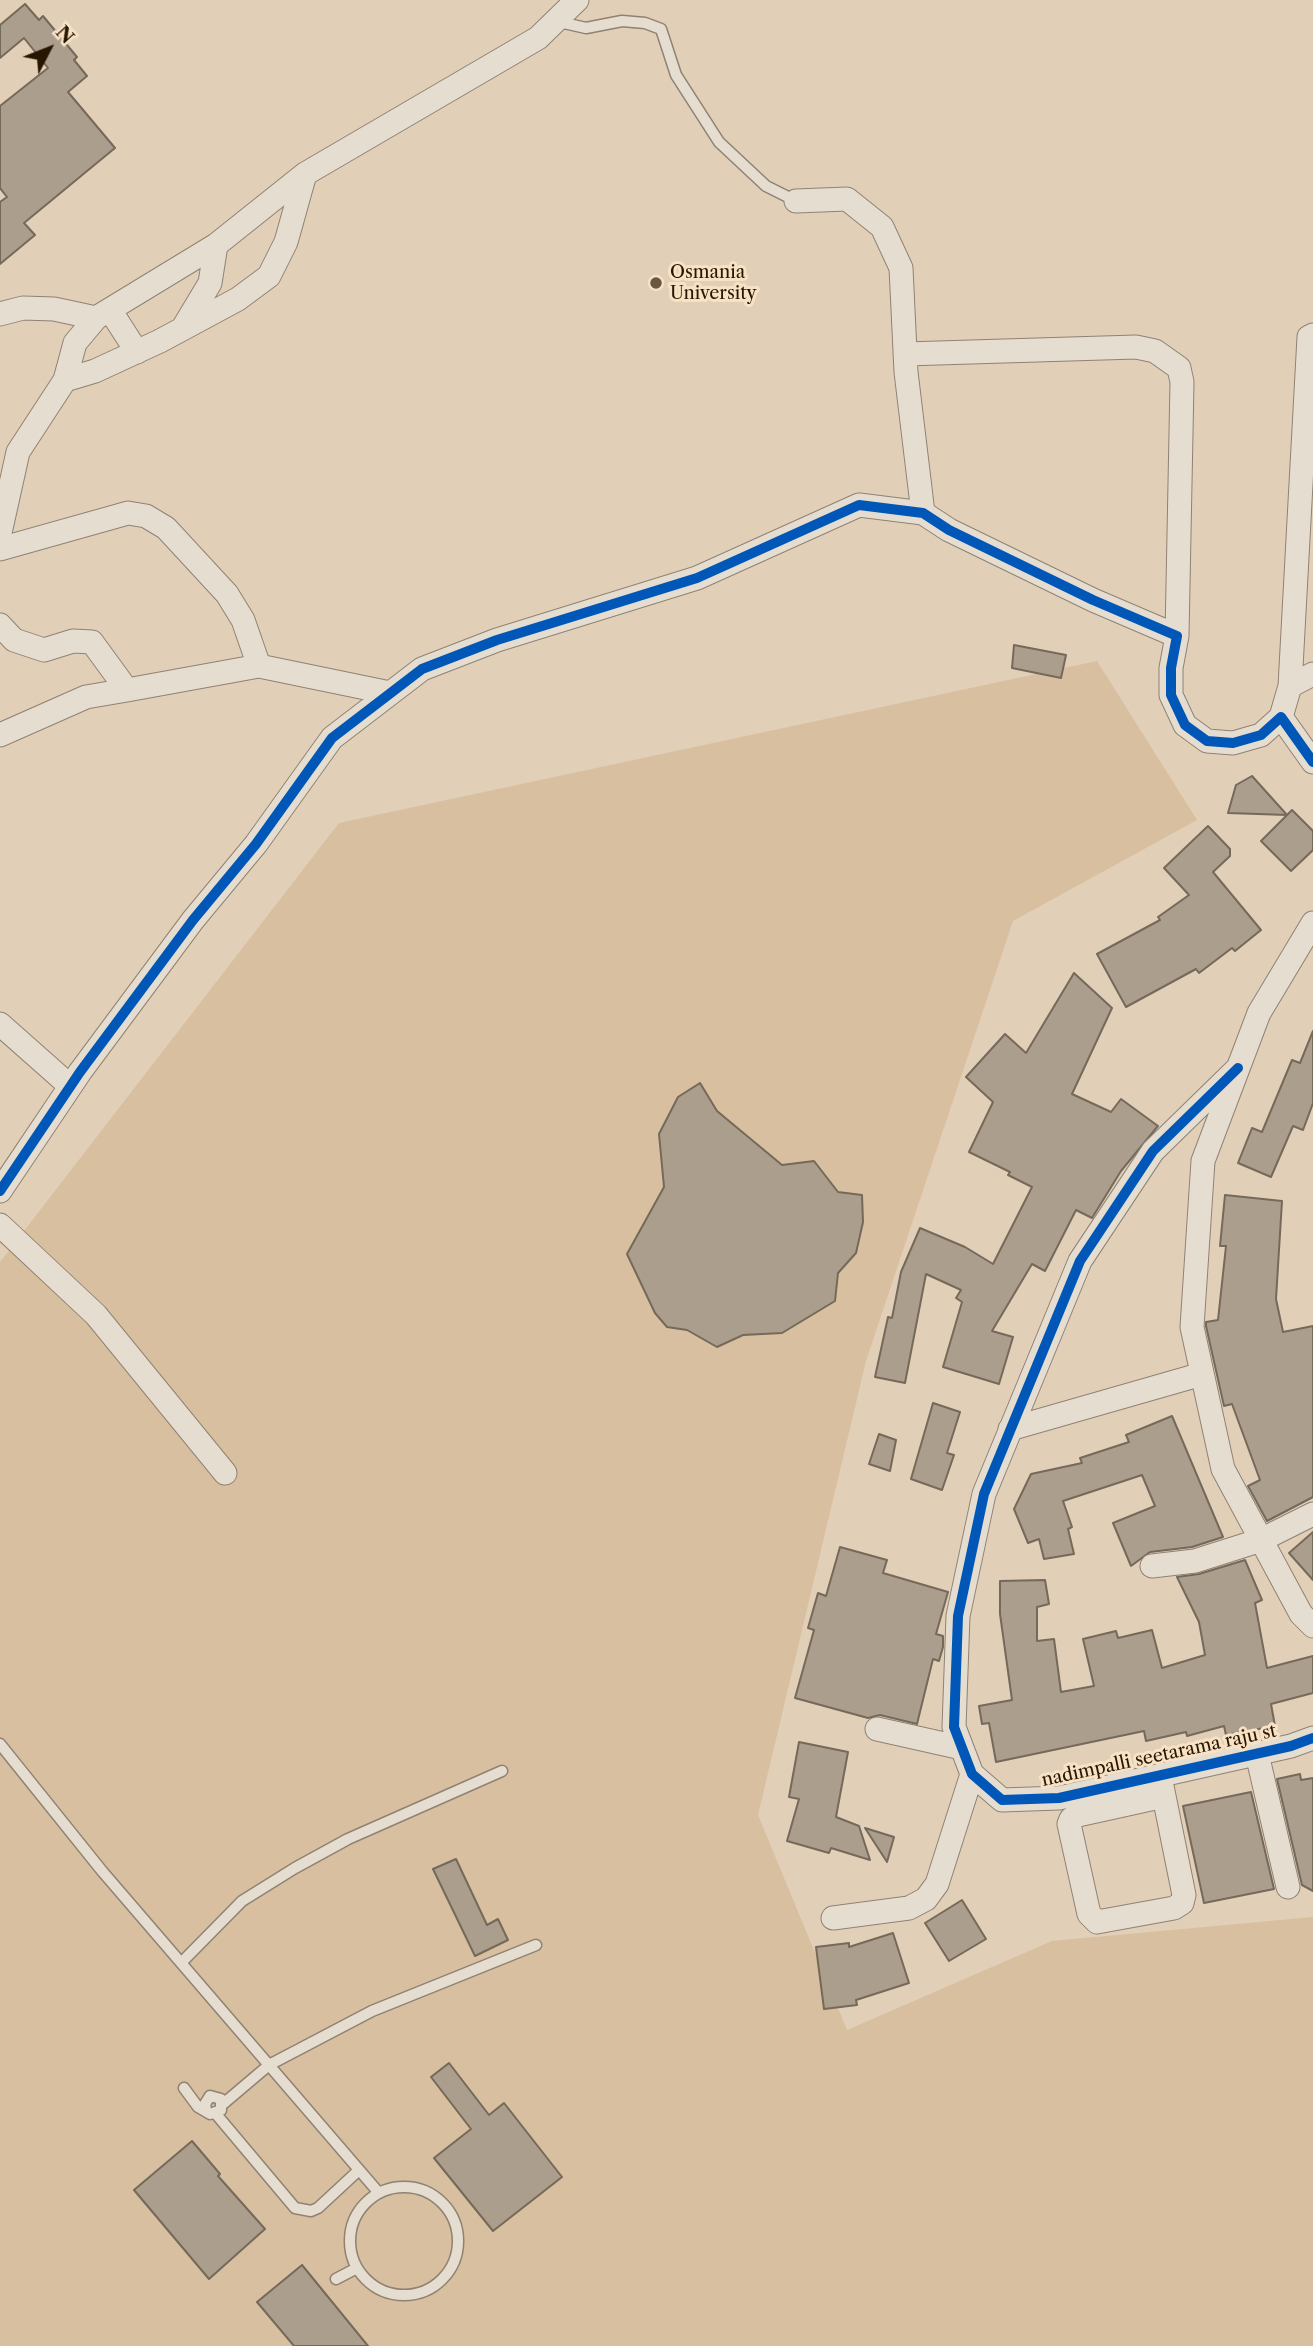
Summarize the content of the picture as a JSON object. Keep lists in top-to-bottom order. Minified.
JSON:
{"streets":{"street":["nadimpalli seetarama raju st"]},"places":["Osmania University"],"north":"top right"}
